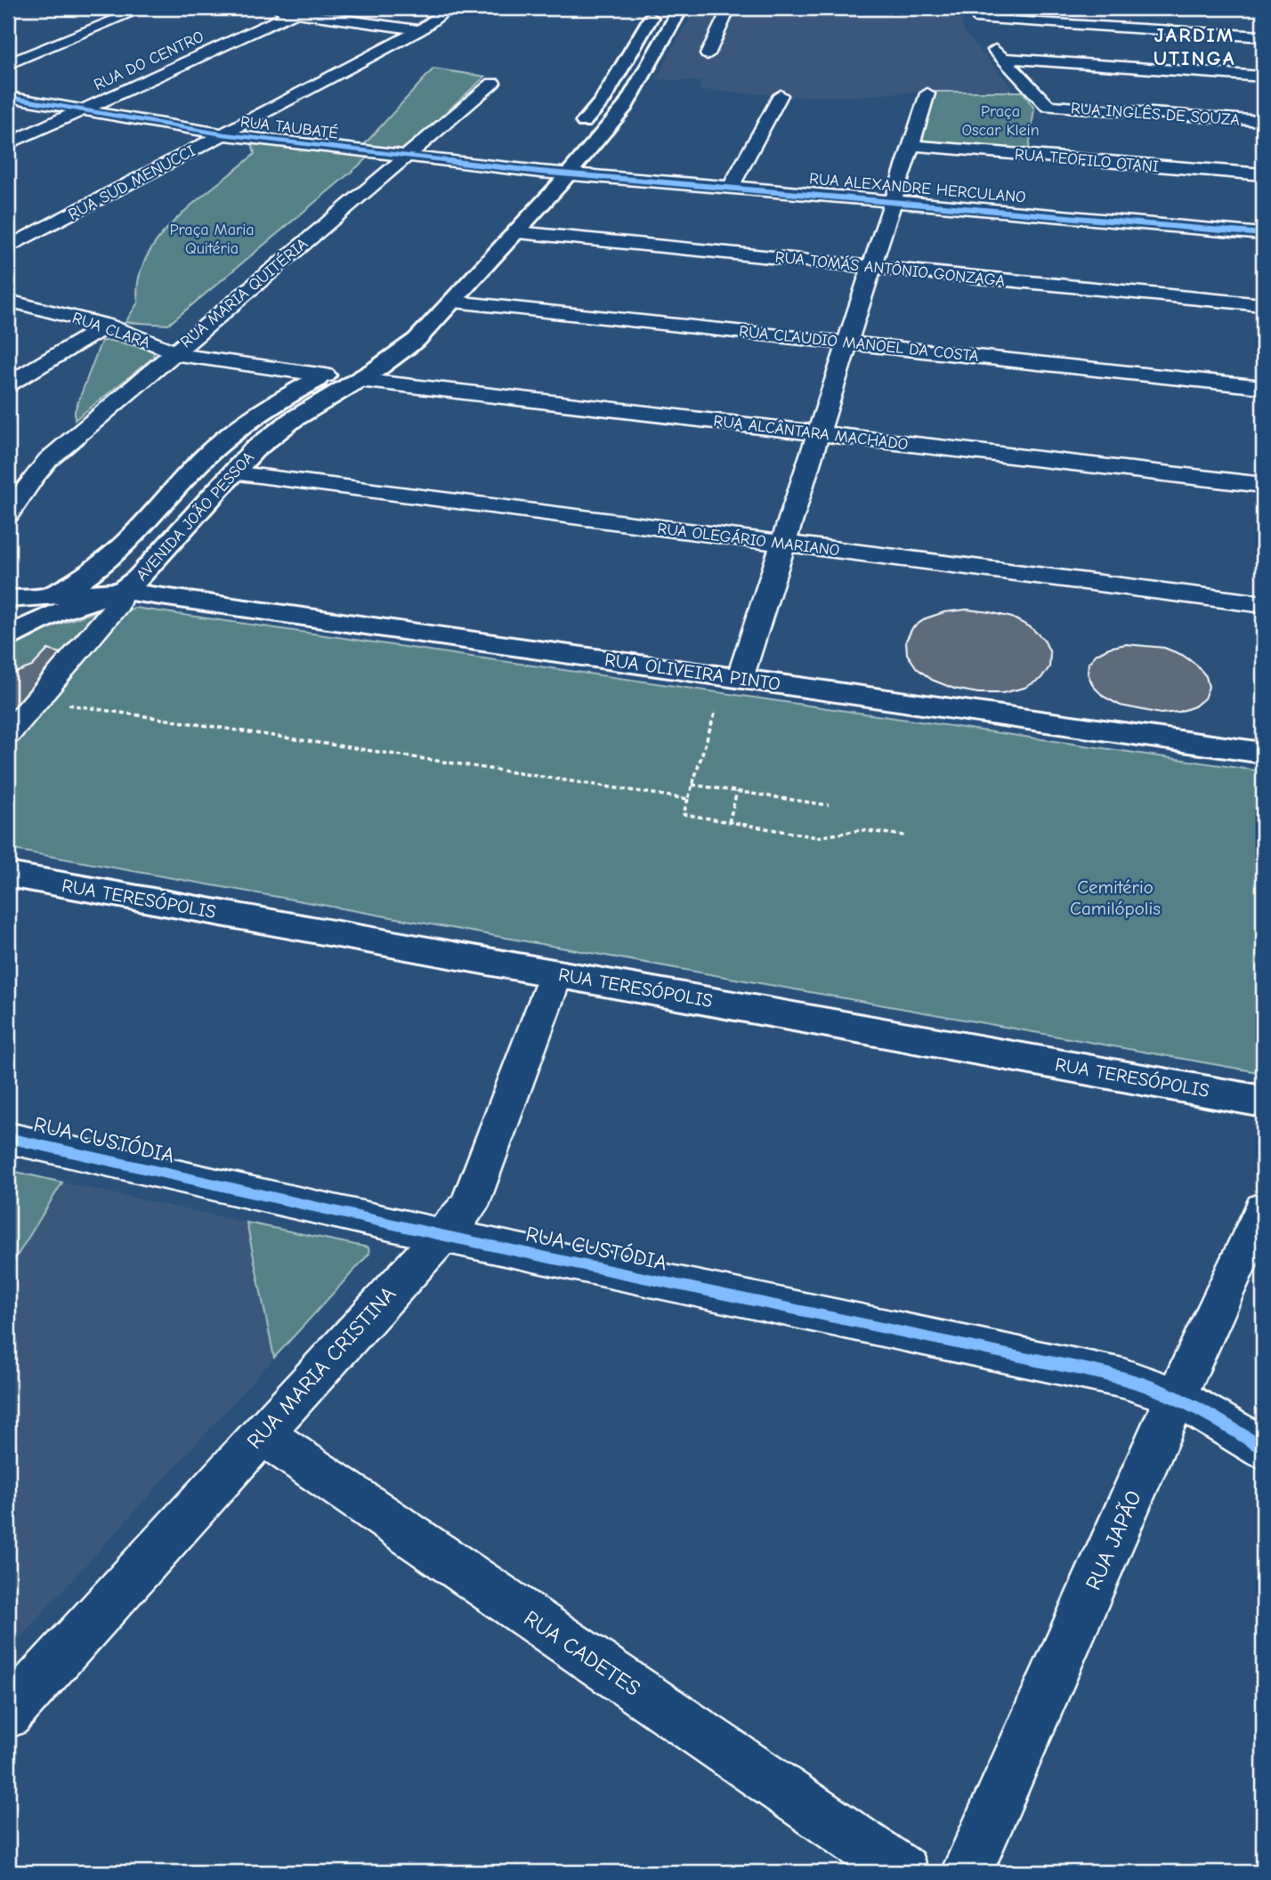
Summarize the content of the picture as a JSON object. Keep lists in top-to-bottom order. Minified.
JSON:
{"streets":{"main road":["AVENIDA JOÃO PESSOA","RUA OLIVEIRA PINTO","RUA TERESÓPOLIS"],"street":["RUA DO CENTRO","RUA INGLÊS DE SOUZA","RUA TAUBATÉ","RUA TEOFILO OTANI","RUA SUD MENUCCI","RUA ALEXANDRE HERCULANO","RUA TOMÁS ANTÔNIO GONZAGA","RUA MARIA QUITÉRIA","RUA CLARA","RUA CLAUDIO MANOEL DA COSTA","RUA ALCÂNTARA MACHADO","RUA OLEGÁRIO MARIANO","RUA CUSTÓDIA","RUA MARIA CRISTINA","RUA JAPÃO","RUA CADETES"]},"crossings":[["RUA DO CENTRO","RUA TAUBATÉ"],["RUA TAUBATÉ","RUA SUD MENUCCI"],["RUA TAUBATÉ","RUA ALEXANDRE HERCULANO"],["RUA TAUBATÉ","RUA MARIA QUITÉRIA"],["RUA TAUBATÉ","AVENIDA JOÃO PESSOA"],["RUA ALEXANDRE HERCULANO","AVENIDA JOÃO PESSOA"],["RUA TOMÁS ANTÔNIO GONZAGA","AVENIDA JOÃO PESSOA"],["RUA MARIA QUITÉRIA","RUA CLARA"],["RUA CLARA","RUA ALCÂNTARA MACHADO"],["RUA CLARA","AVENIDA JOÃO PESSOA"],["RUA CLAUDIO MANOEL DA COSTA","AVENIDA JOÃO PESSOA"],["RUA ALCÂNTARA MACHADO","AVENIDA JOÃO PESSOA"],["AVENIDA JOÃO PESSOA","RUA OLEGÁRIO MARIANO"],["AVENIDA JOÃO PESSOA","RUA OLIVEIRA PINTO"],["RUA TERESÓPOLIS","RUA MARIA CRISTINA"],["RUA CUSTÓDIA","RUA MARIA CRISTINA"],["RUA CUSTÓDIA","RUA JAPÃO"],["RUA MARIA CRISTINA","RUA CADETES"]],"districts":["JARDIM UTINGA"],"parks":["Praça Oscar Klein","Praça Maria Quitéria","Cemitério Camilópolis"]}
